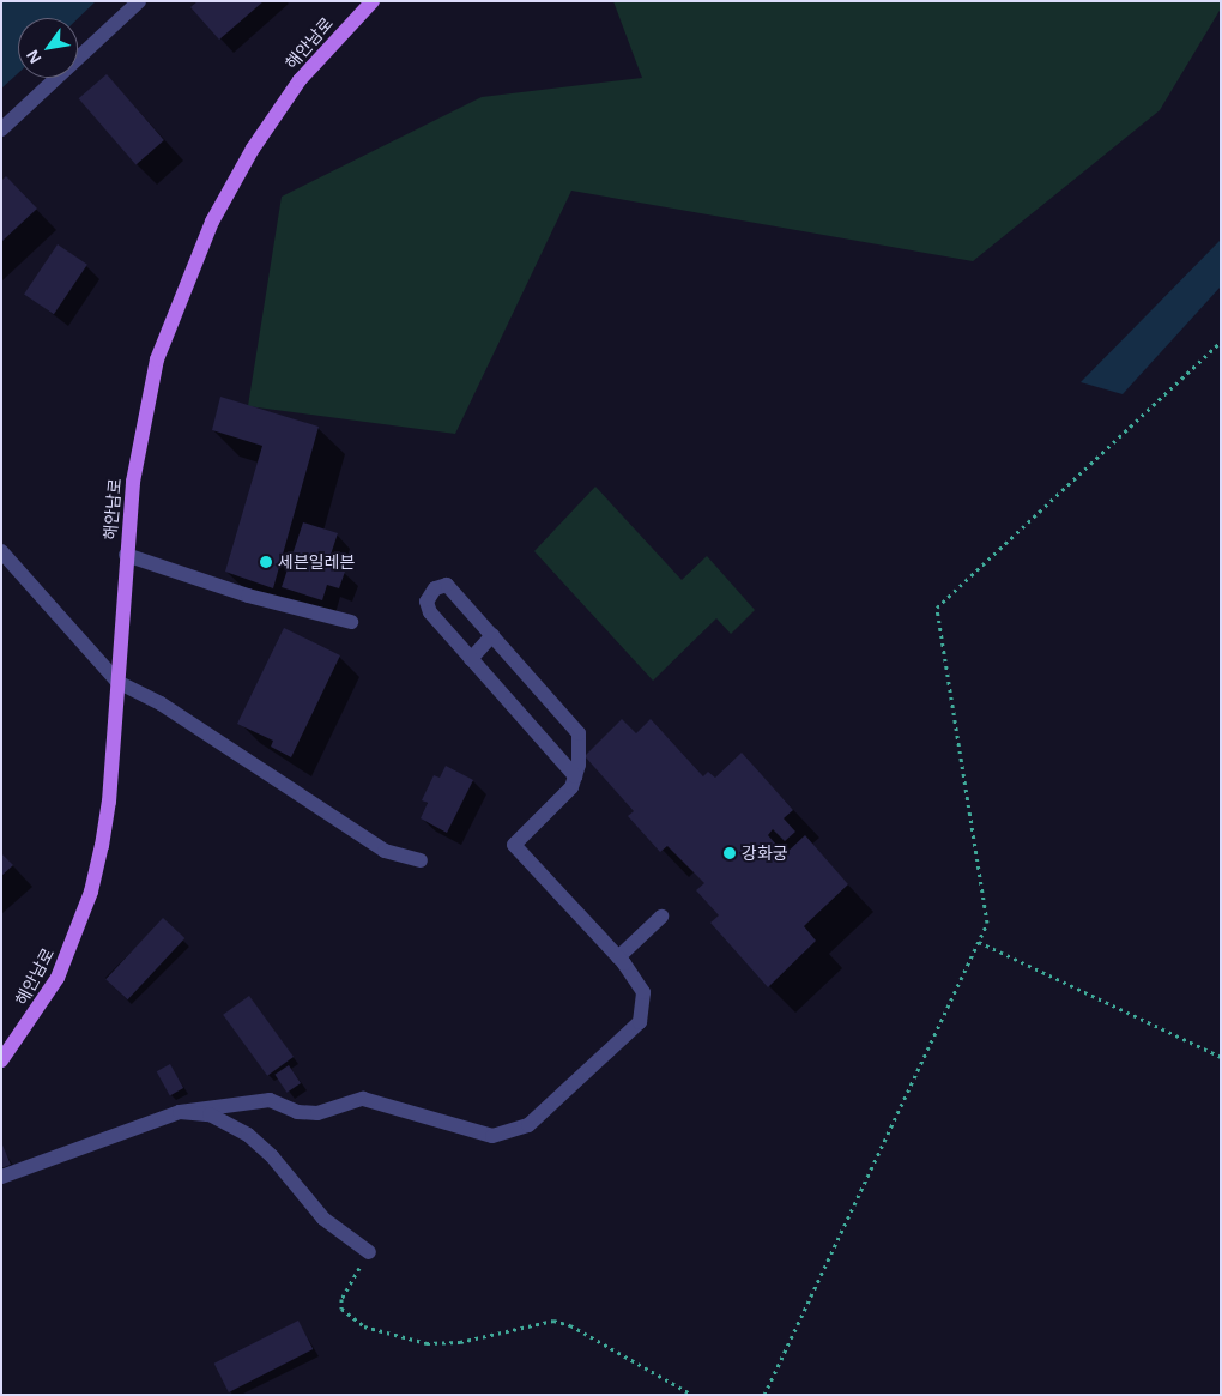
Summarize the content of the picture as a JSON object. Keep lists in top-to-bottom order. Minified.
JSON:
{"streets":{"main road":["해안남로"]},"places":["세븐일레븐","강화궁"],"north":"bottom left"}
